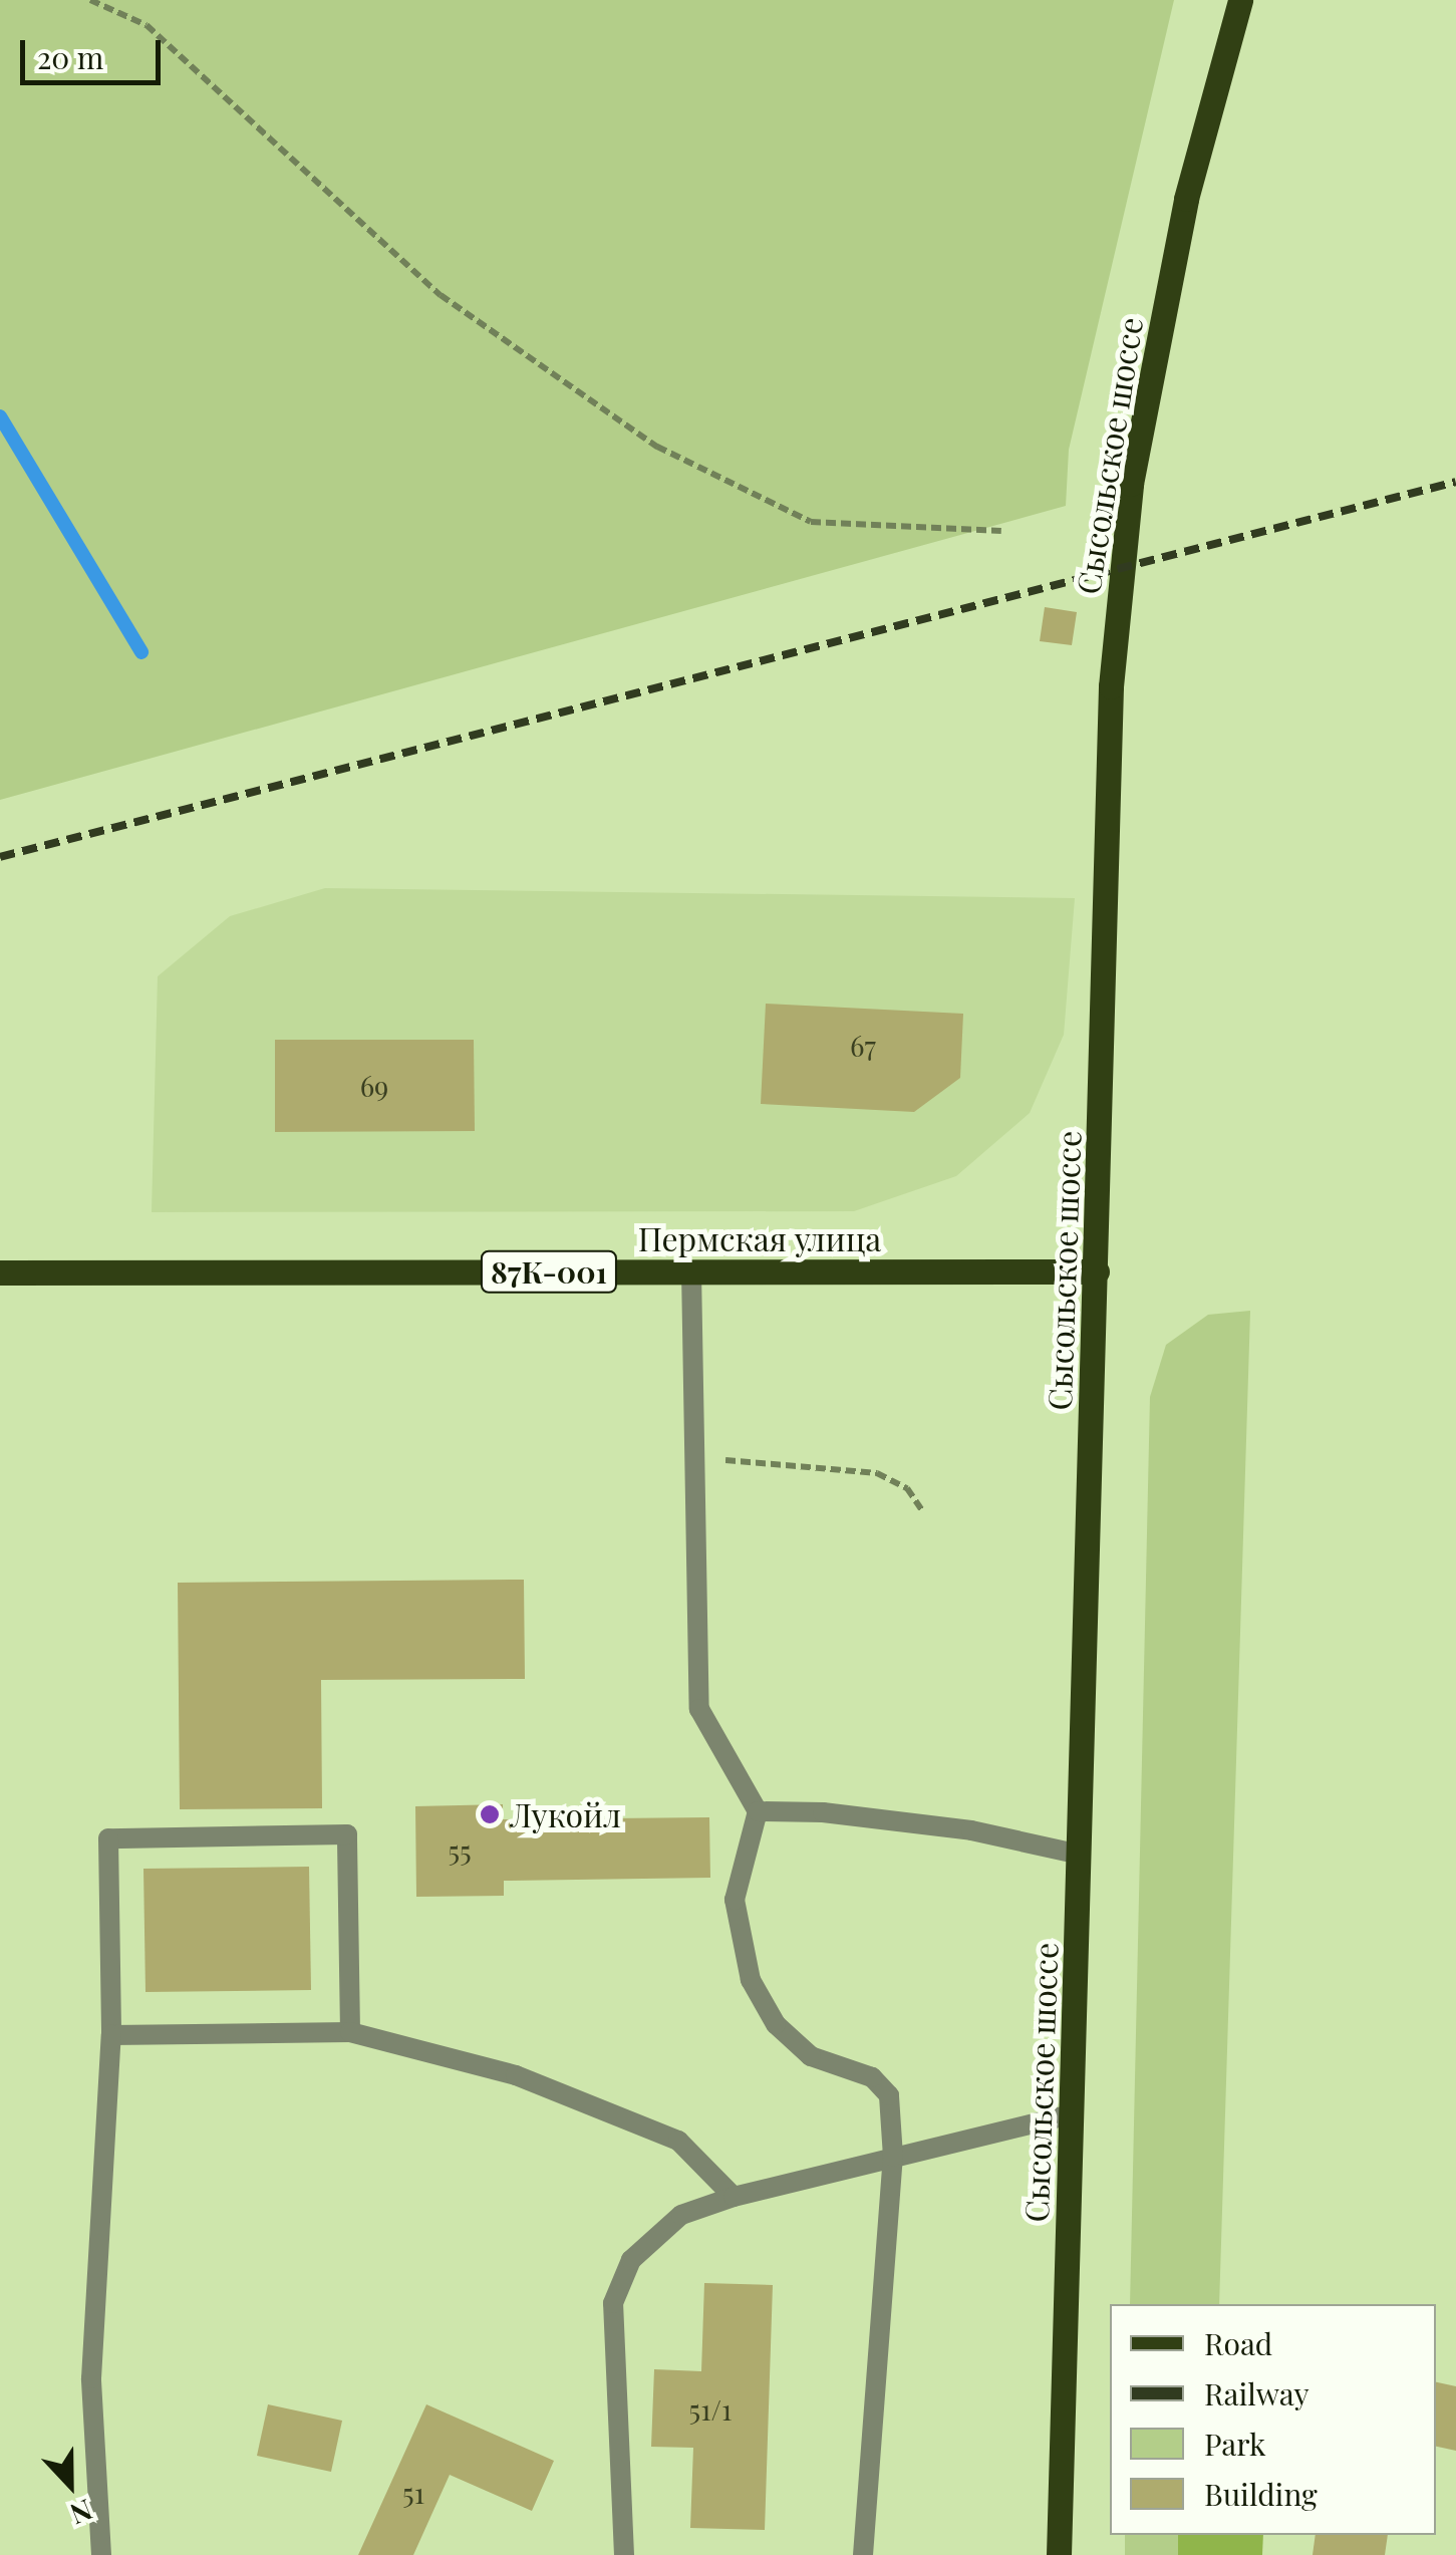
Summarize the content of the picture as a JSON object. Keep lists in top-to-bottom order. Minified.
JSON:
{"streets":{"main road":["Сысольское шоссе","Пермская улица","87К-001"]},"crossings":[["Сысольское шоссе","Пермская улица"]],"places":["Лукойл"],"house_numbers":["67","69","55","51/1","51"],"legend":["Road","Railway","Park","Building"],"scale_bar":"20 m","north":"bottom"}
